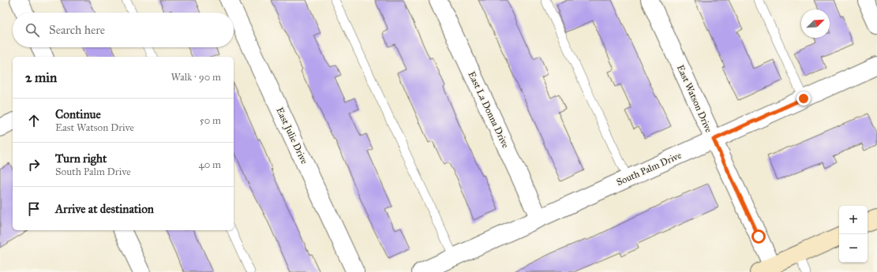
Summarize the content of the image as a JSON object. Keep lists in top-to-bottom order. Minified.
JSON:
{"streets":{"street":["East Watson Drive","East La Donna Drive","East Julie Drive","South Palm Drive"]},"crossings":[["East Watson Drive","South Palm Drive"],["East La Donna Drive","South Palm Drive"]],"north":"top right","page":{"search":"Search here","heading":["2 min","Walk · 90 m"],"list":[["Continue","East Watson Drive","50 m"],["Turn right","South Palm Drive","40 m"],"Arrive at destination"],"map_buttons":["+","−"]}}
